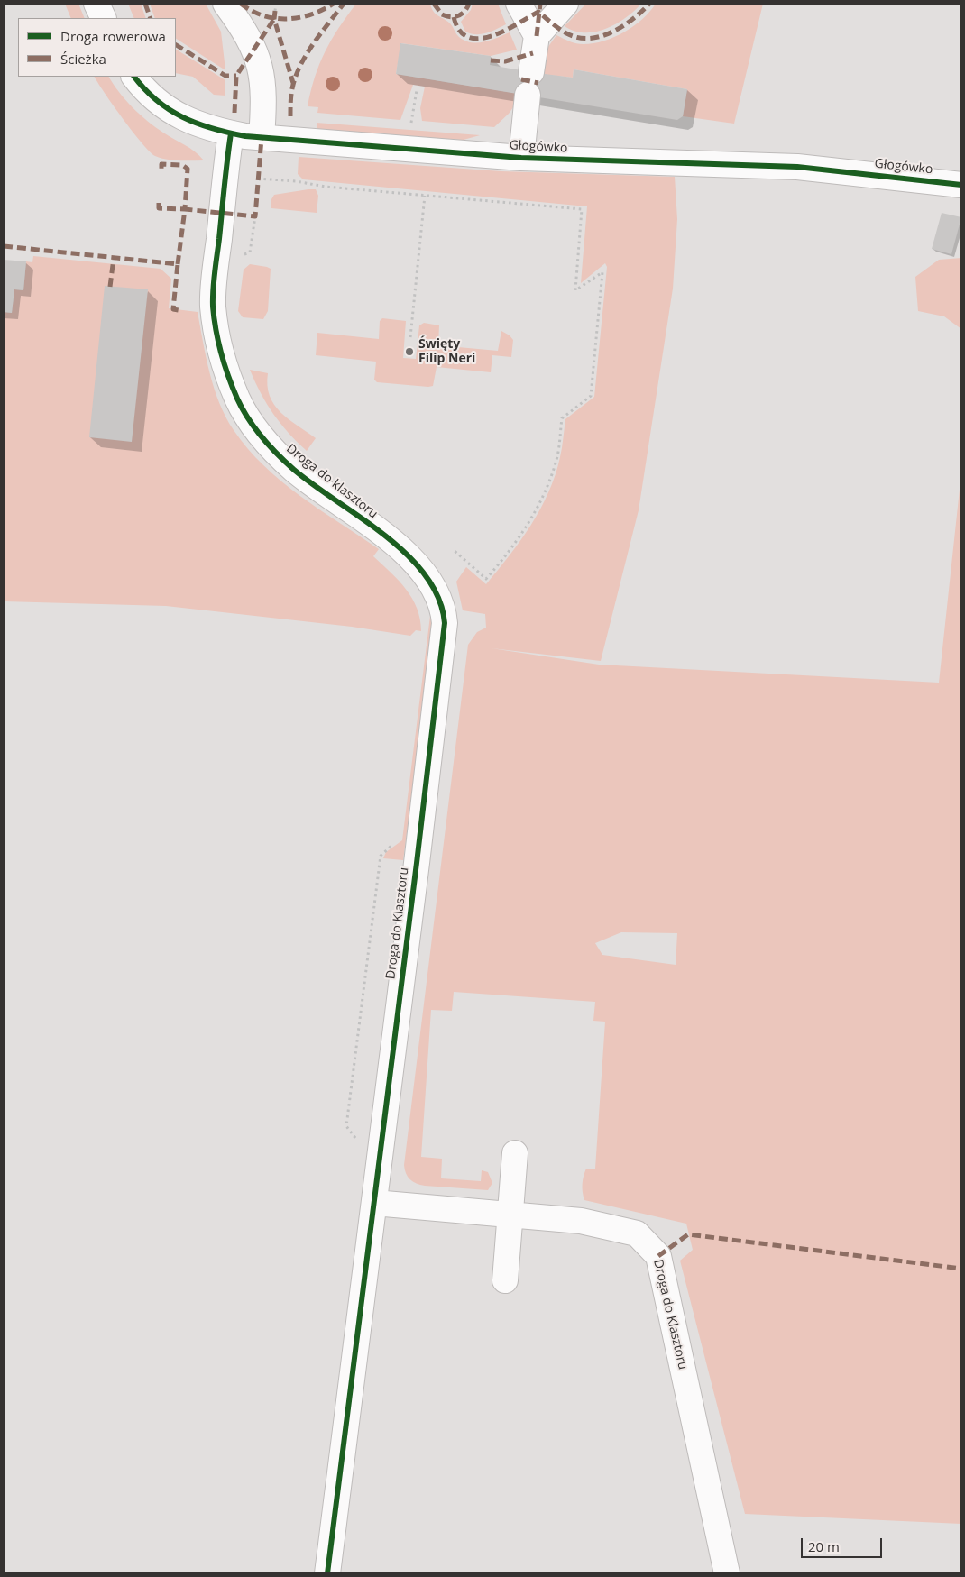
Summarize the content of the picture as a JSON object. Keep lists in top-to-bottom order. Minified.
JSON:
{"streets":{"street":["Głogówko","Droga do klasztoru","Droga do Klasztoru"]},"crossings":[["Głogówko","Droga do klasztoru"],["Droga do klasztoru","Droga do Klasztoru"]],"places":["Święty Filip Neri"],"legend":["Droga rowerowa","Ścieżka"],"scale_bar":"20 m"}
